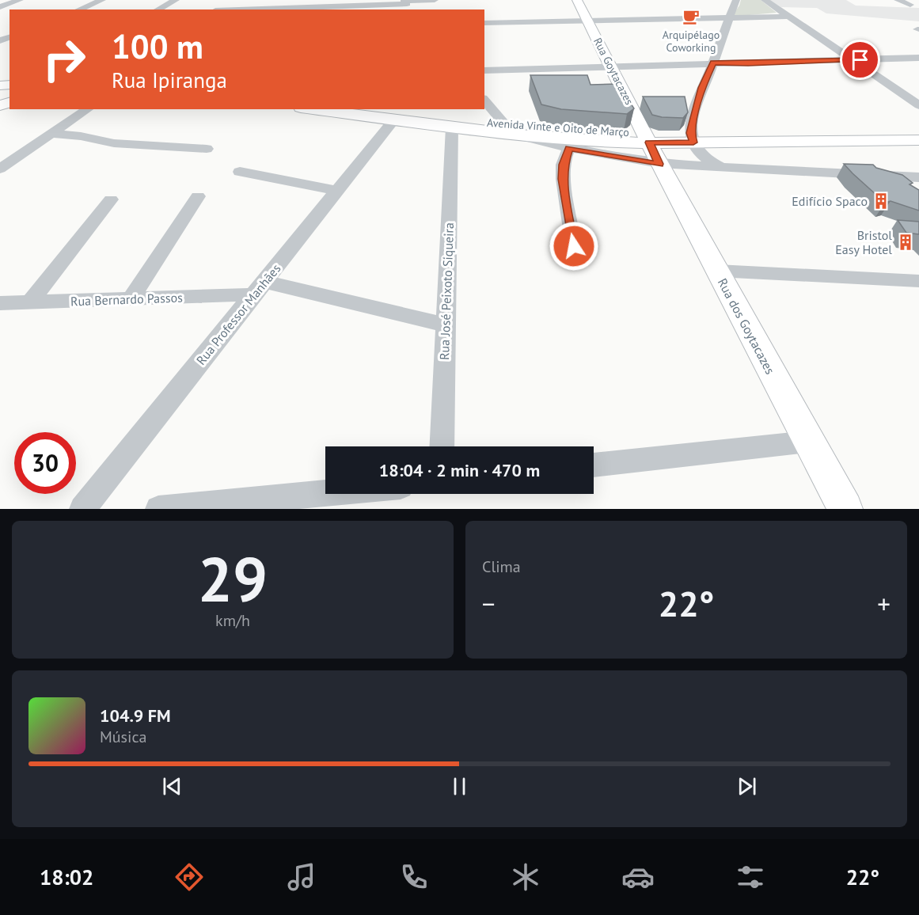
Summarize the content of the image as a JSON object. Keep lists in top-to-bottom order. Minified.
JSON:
{"streets":{"main road":["Rua Goytacazes","Avenida Vinte e Oito de Março","Rua dos Goytacazes"],"street":["Rua José Peixoto Siqueira","Rua Bernardo Passos","Rua Professor Manhães"]},"crossings":[["Rua Goytacazes","Avenida Vinte e Oito de Março"],["Rua Goytacazes","Rua dos Goytacazes"],["Avenida Vinte e Oito de Março","Rua José Peixoto Siqueira"],["Avenida Vinte e Oito de Março","Rua Professor Manhães"],["Avenida Vinte e Oito de Março","Rua dos Goytacazes"],["Rua José Peixoto Siqueira","Rua Bernardo Passos"],["Rua Bernardo Passos","Rua Professor Manhães"]],"places":{"cafe":["Arquipélago Coworking"],"building":["Edifício Spaco","Bristol Easy Hotel"]},"page":{"turn":["100 m","Rua Ipiranga"],"limit":"30","trip":"18:04 · 2 min · 470 m","tile":[["29","km/h"],"Clima"],"heat":["−","22°","+"],"song":["104.9 FM","Música"],"tabs":["18:02","22°"]}}
